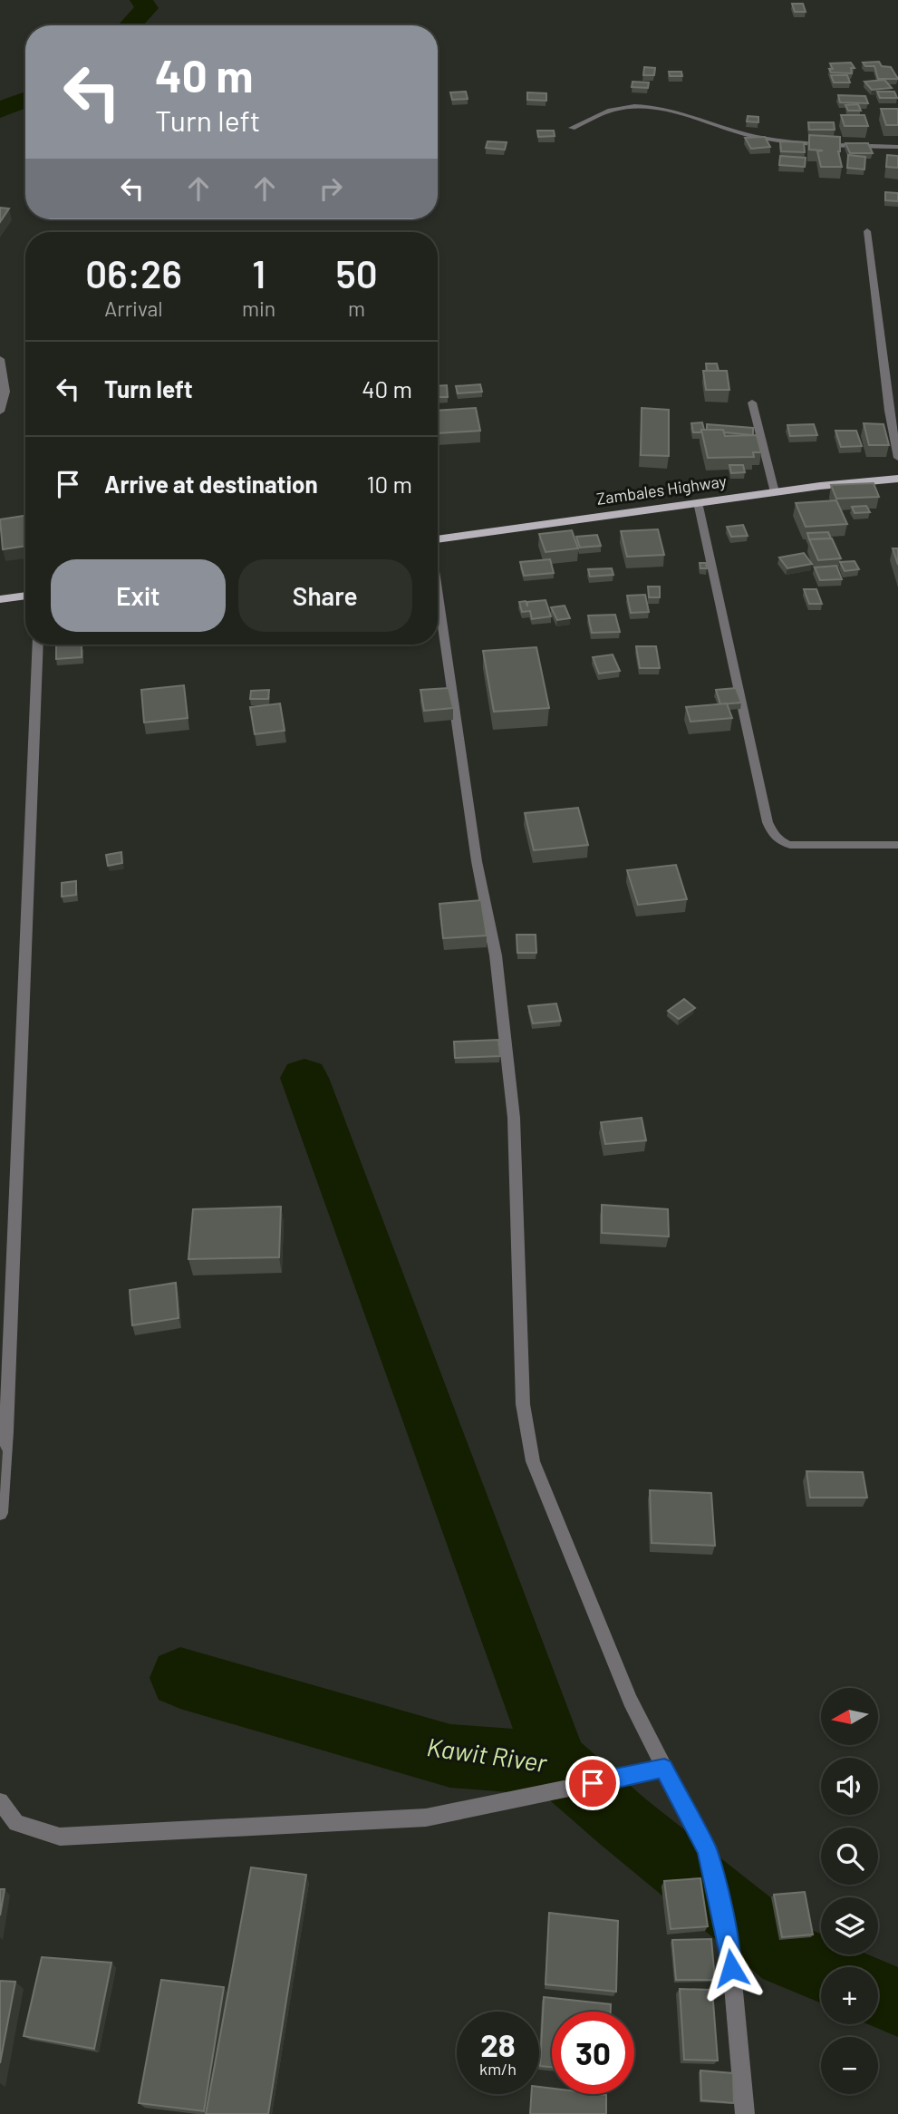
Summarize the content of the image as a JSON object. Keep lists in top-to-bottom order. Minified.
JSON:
{"streets":{"main road":["Zambales Highway"]},"water":["Kawit River"],"north":"left","page":{"turn":["40 m","Turn left"],"eta":["06:26","Arrival","1","min","50","m"],"list":[{"name":"Turn left","value":"40 m"},{"name":"Arrive at destination","value":"10 m"}],"buttons":["Exit","Share"],"map_buttons":["+","−"],"speed":"28 km/h","limit":"30"}}
